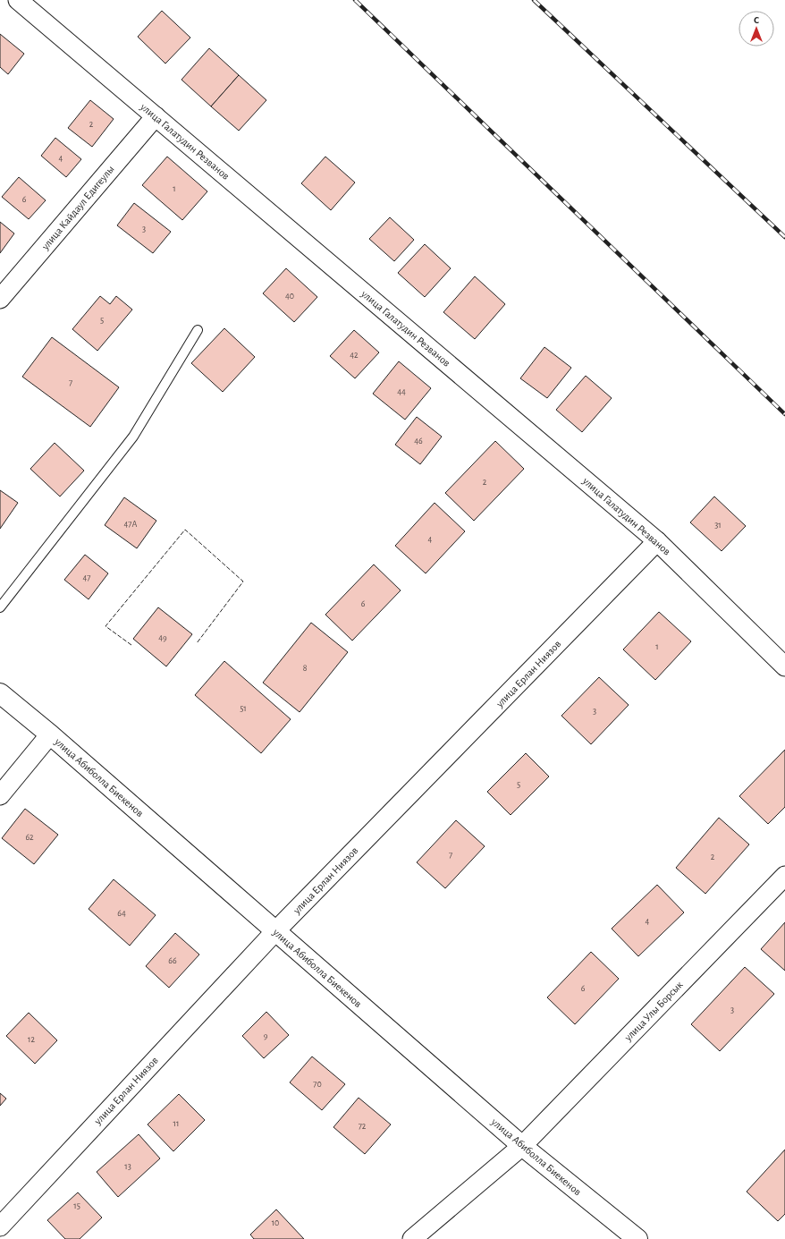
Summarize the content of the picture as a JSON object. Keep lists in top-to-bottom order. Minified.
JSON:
{"streets":{"street":["улица Галатудин Резванов","улица Кайдаул Едигеулы","улица Ерлан Ниязов","улица Абиболла Биекенов","улица Улы Борсык"]},"crossings":[["улица Галатудин Резванов","улица Кайдаул Едигеулы"],["улица Галатудин Резванов","улица Ерлан Ниязов"],["улица Ерлан Ниязов","улица Абиболла Биекенов"],["улица Абиболла Биекенов","улица Улы Борсык"]],"house_numbers":["2","4","1","6","3","40","5","42","7","44","46","2","47А","31","4","47","6","49","1","8","51","3","5","62","7","2","64","4","66","6","3","9","12","70","11","72","13","15","10"],"north":"top"}
